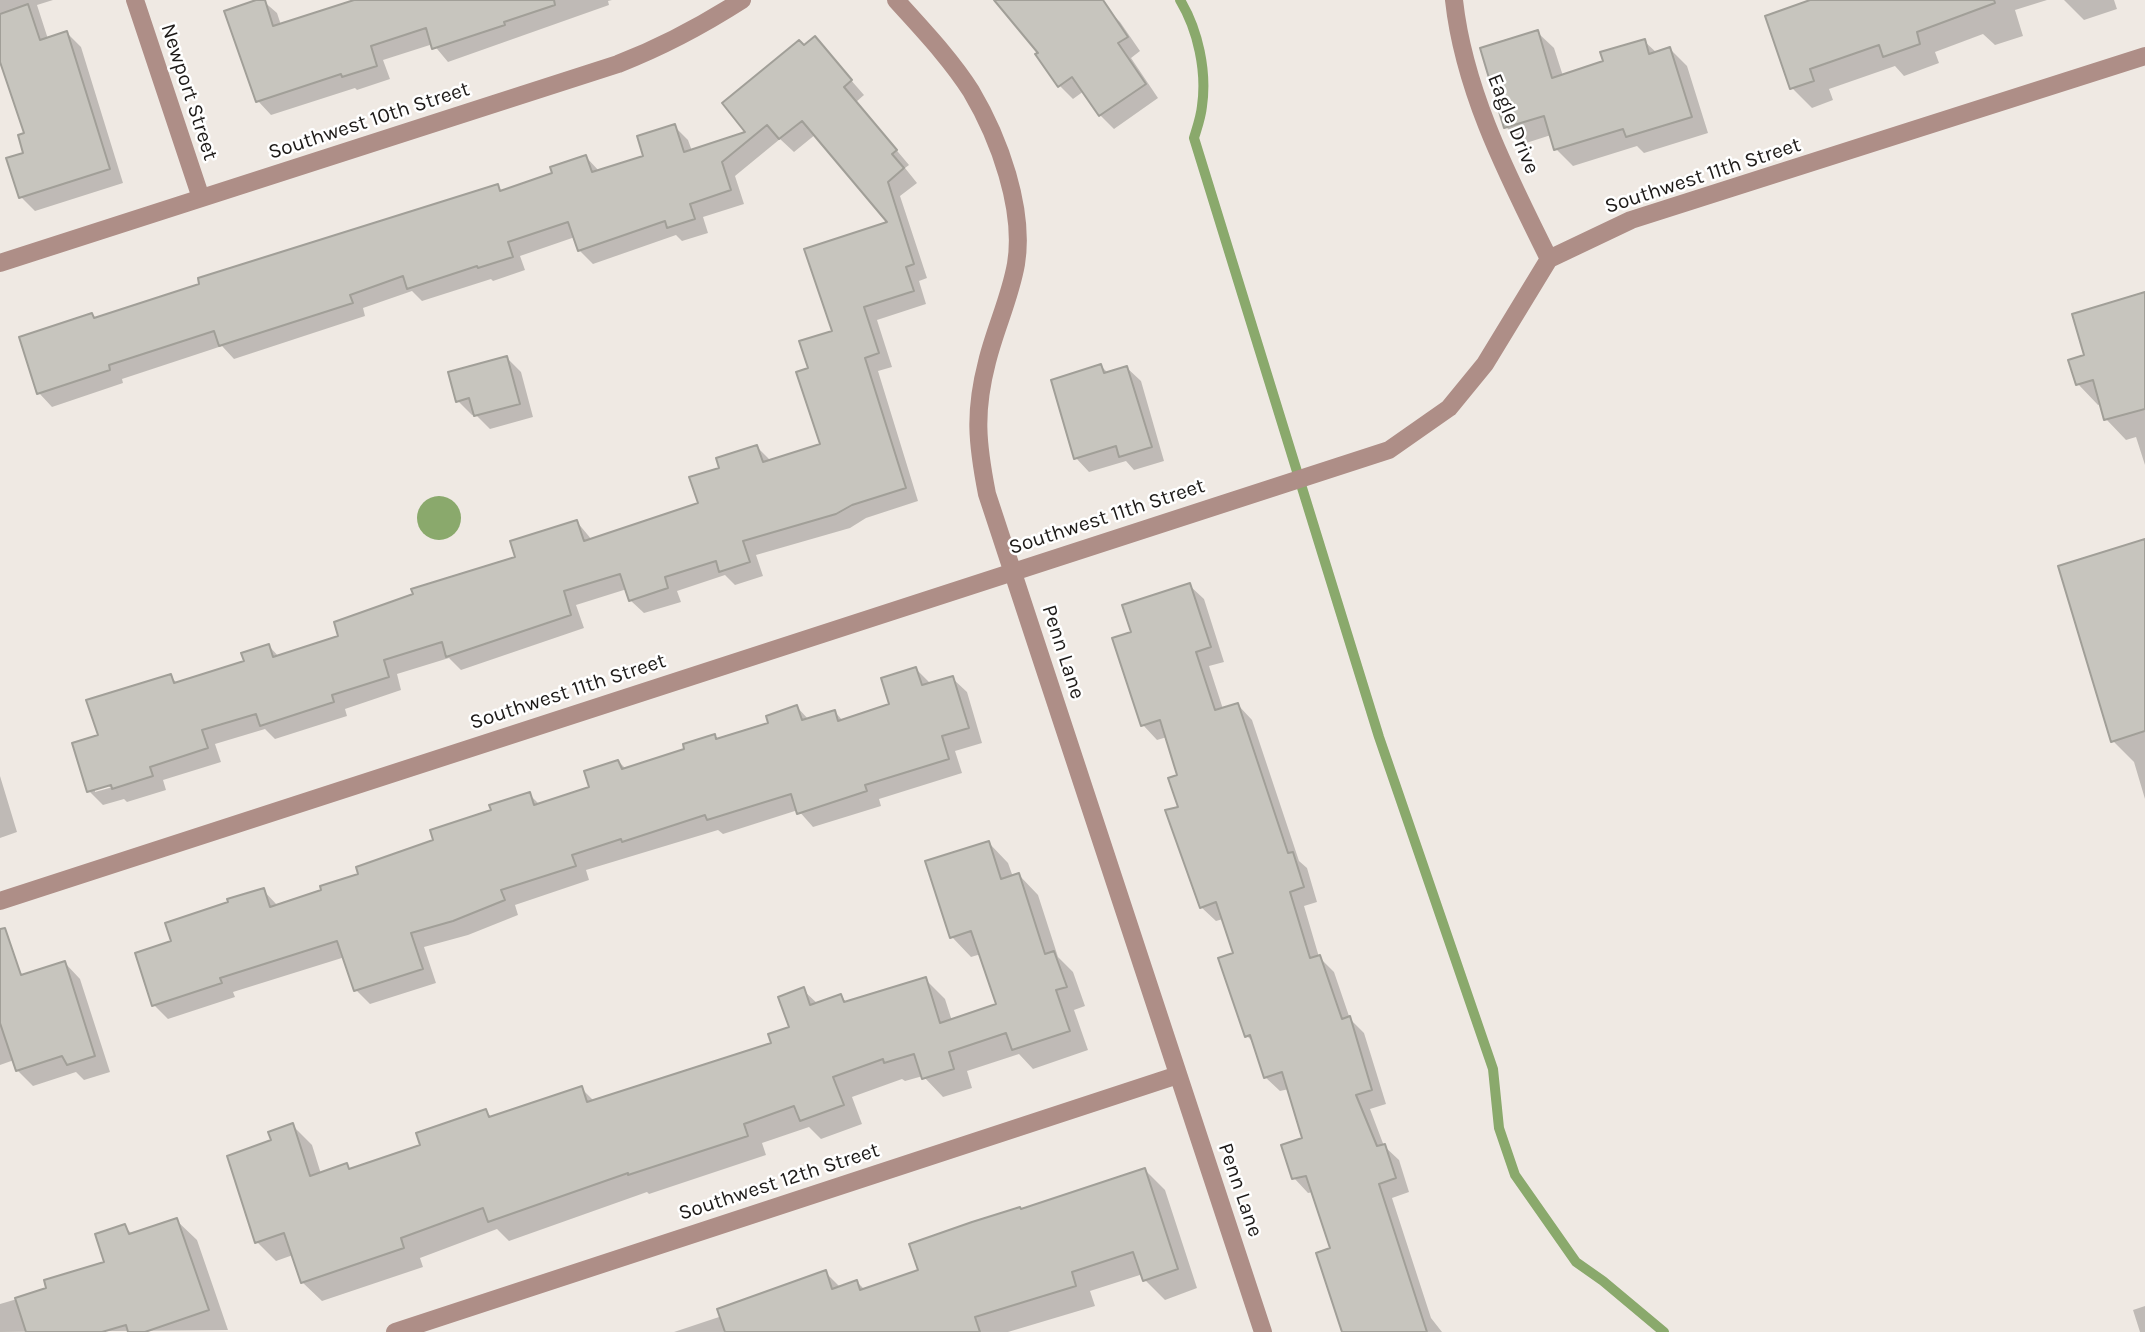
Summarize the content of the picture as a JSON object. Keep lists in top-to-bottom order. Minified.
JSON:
{"streets":{"street":["Newport Street","Southwest 10th Street","Eagle Drive","Southwest 11th Street","Penn Lane","Southwest 12th Street"]},"crossings":[["Newport Street","Southwest 10th Street"],["Eagle Drive","Southwest 11th Street"],["Southwest 11th Street","Penn Lane"],["Penn Lane","Southwest 12th Street"]]}
